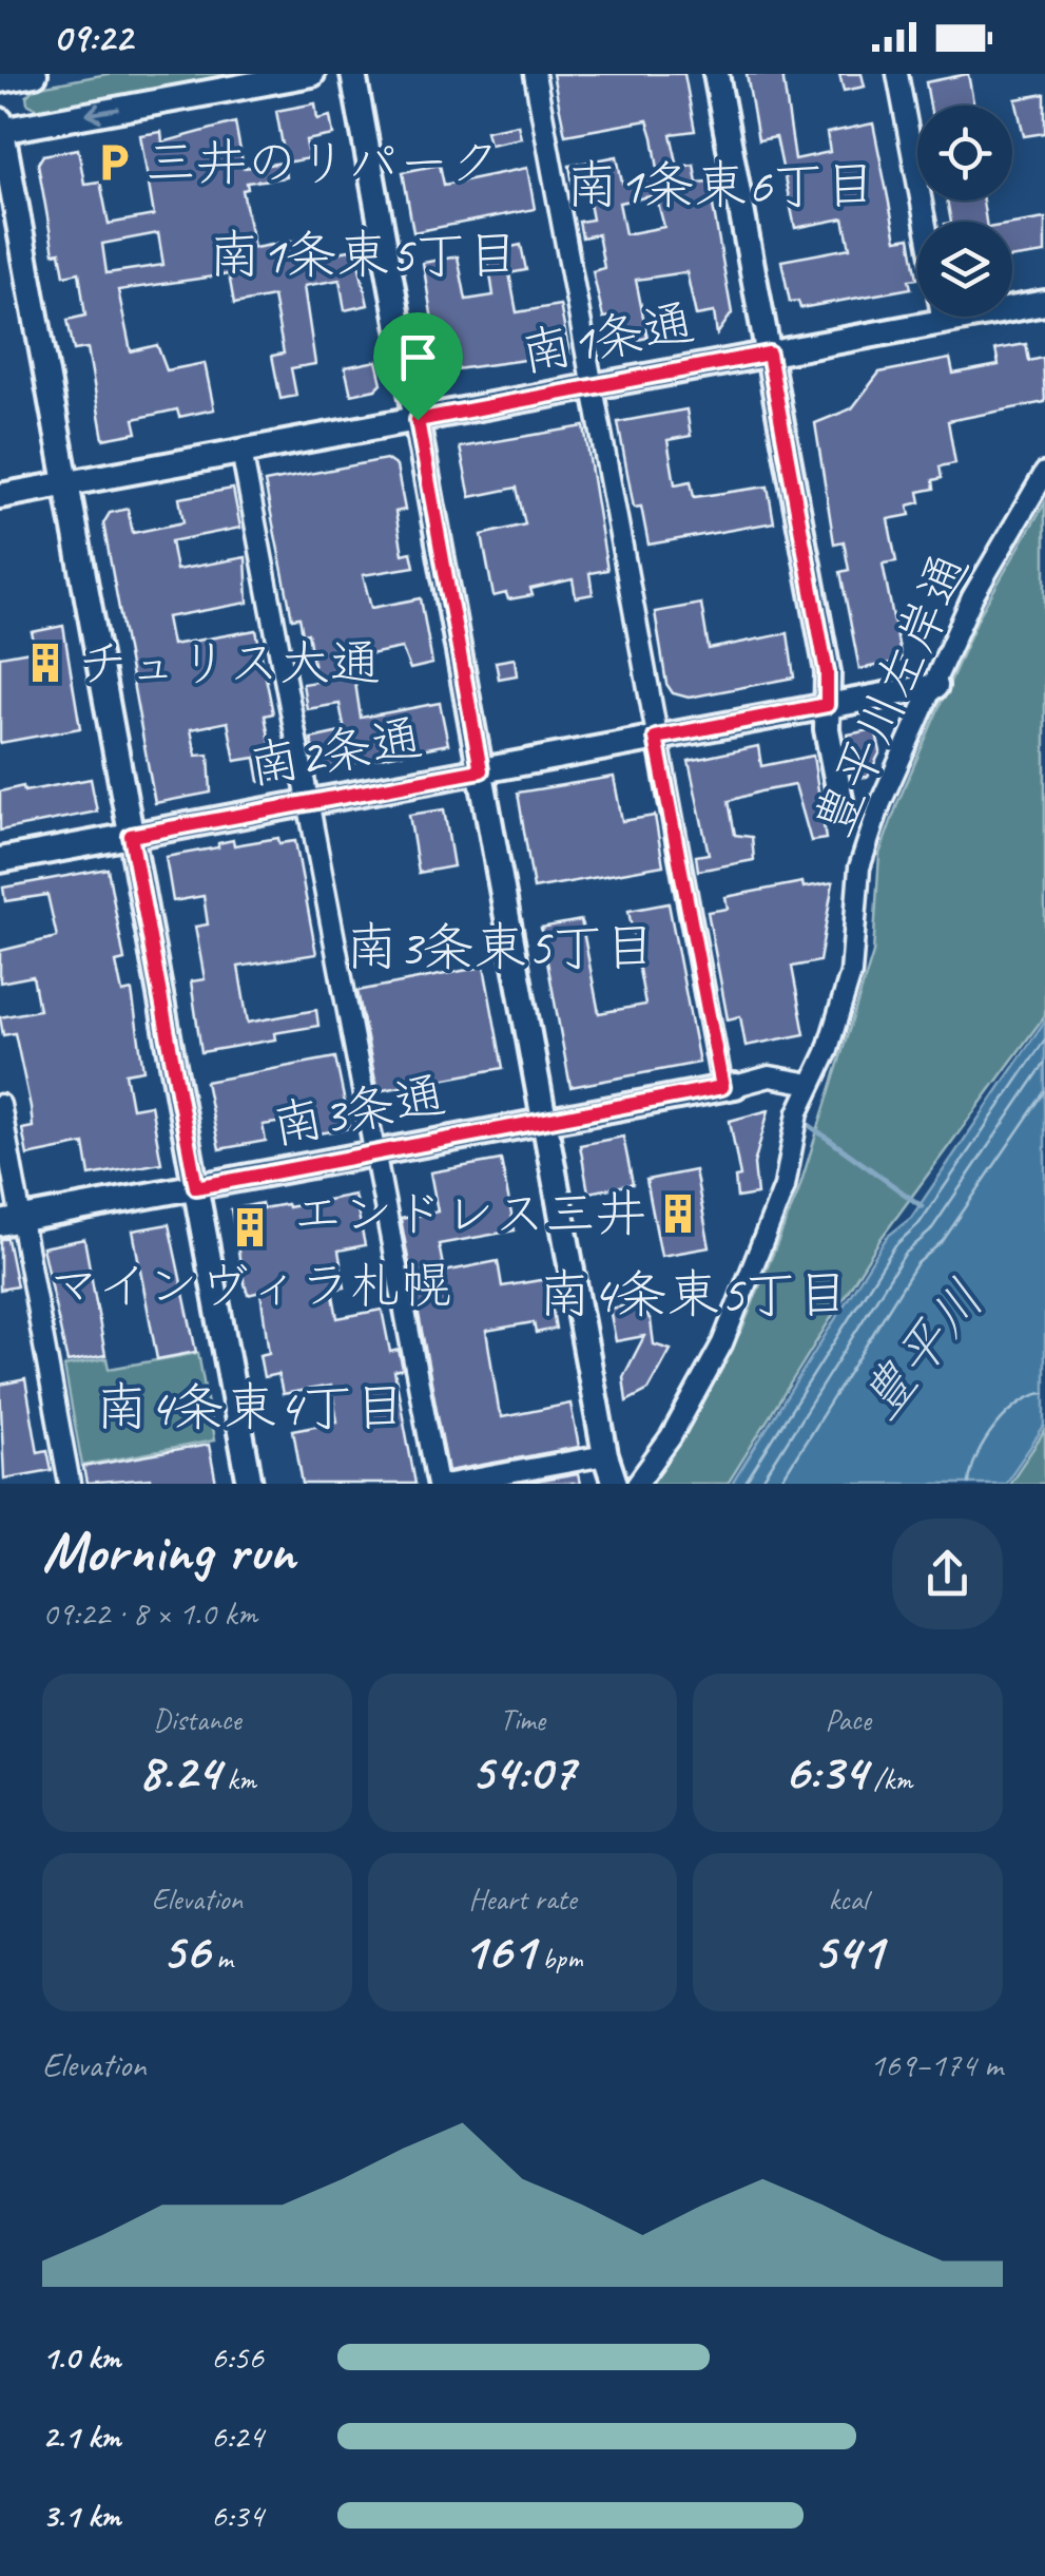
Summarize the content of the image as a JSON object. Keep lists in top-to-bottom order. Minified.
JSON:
{"streets":{"street":["南1条通","豊平川左岸通","南2条通","南3条通"]},"crossings":[["豊平川左岸通","南2条通"]],"districts":["南1条東6丁目","南1条東5丁目","南3条東5丁目","南4条東5丁目","南4条東4丁目"],"water":["豊平川"],"places":{"parking":["三井のリパーク"],"building":["チュリス大通","エンドレス三井","マインヴィラ札幌"]},"page":{"status":"09:22","heading":["Morning run","09:22 · 8 × 1.0 km"],"stats":[["Distance","8.24 km"],["Time","54:07"],["Pace","6:34 /km"],["Elevation","56 m"],["Heart rate","161 bpm"],["kcal","541"]],"chart":["Elevation","169–174 m"],"list":[{"name":"1.0 km","note":"6:56"},{"name":"2.1 km","note":"6:24"},{"name":"3.1 km","note":"6:34"}]}}
